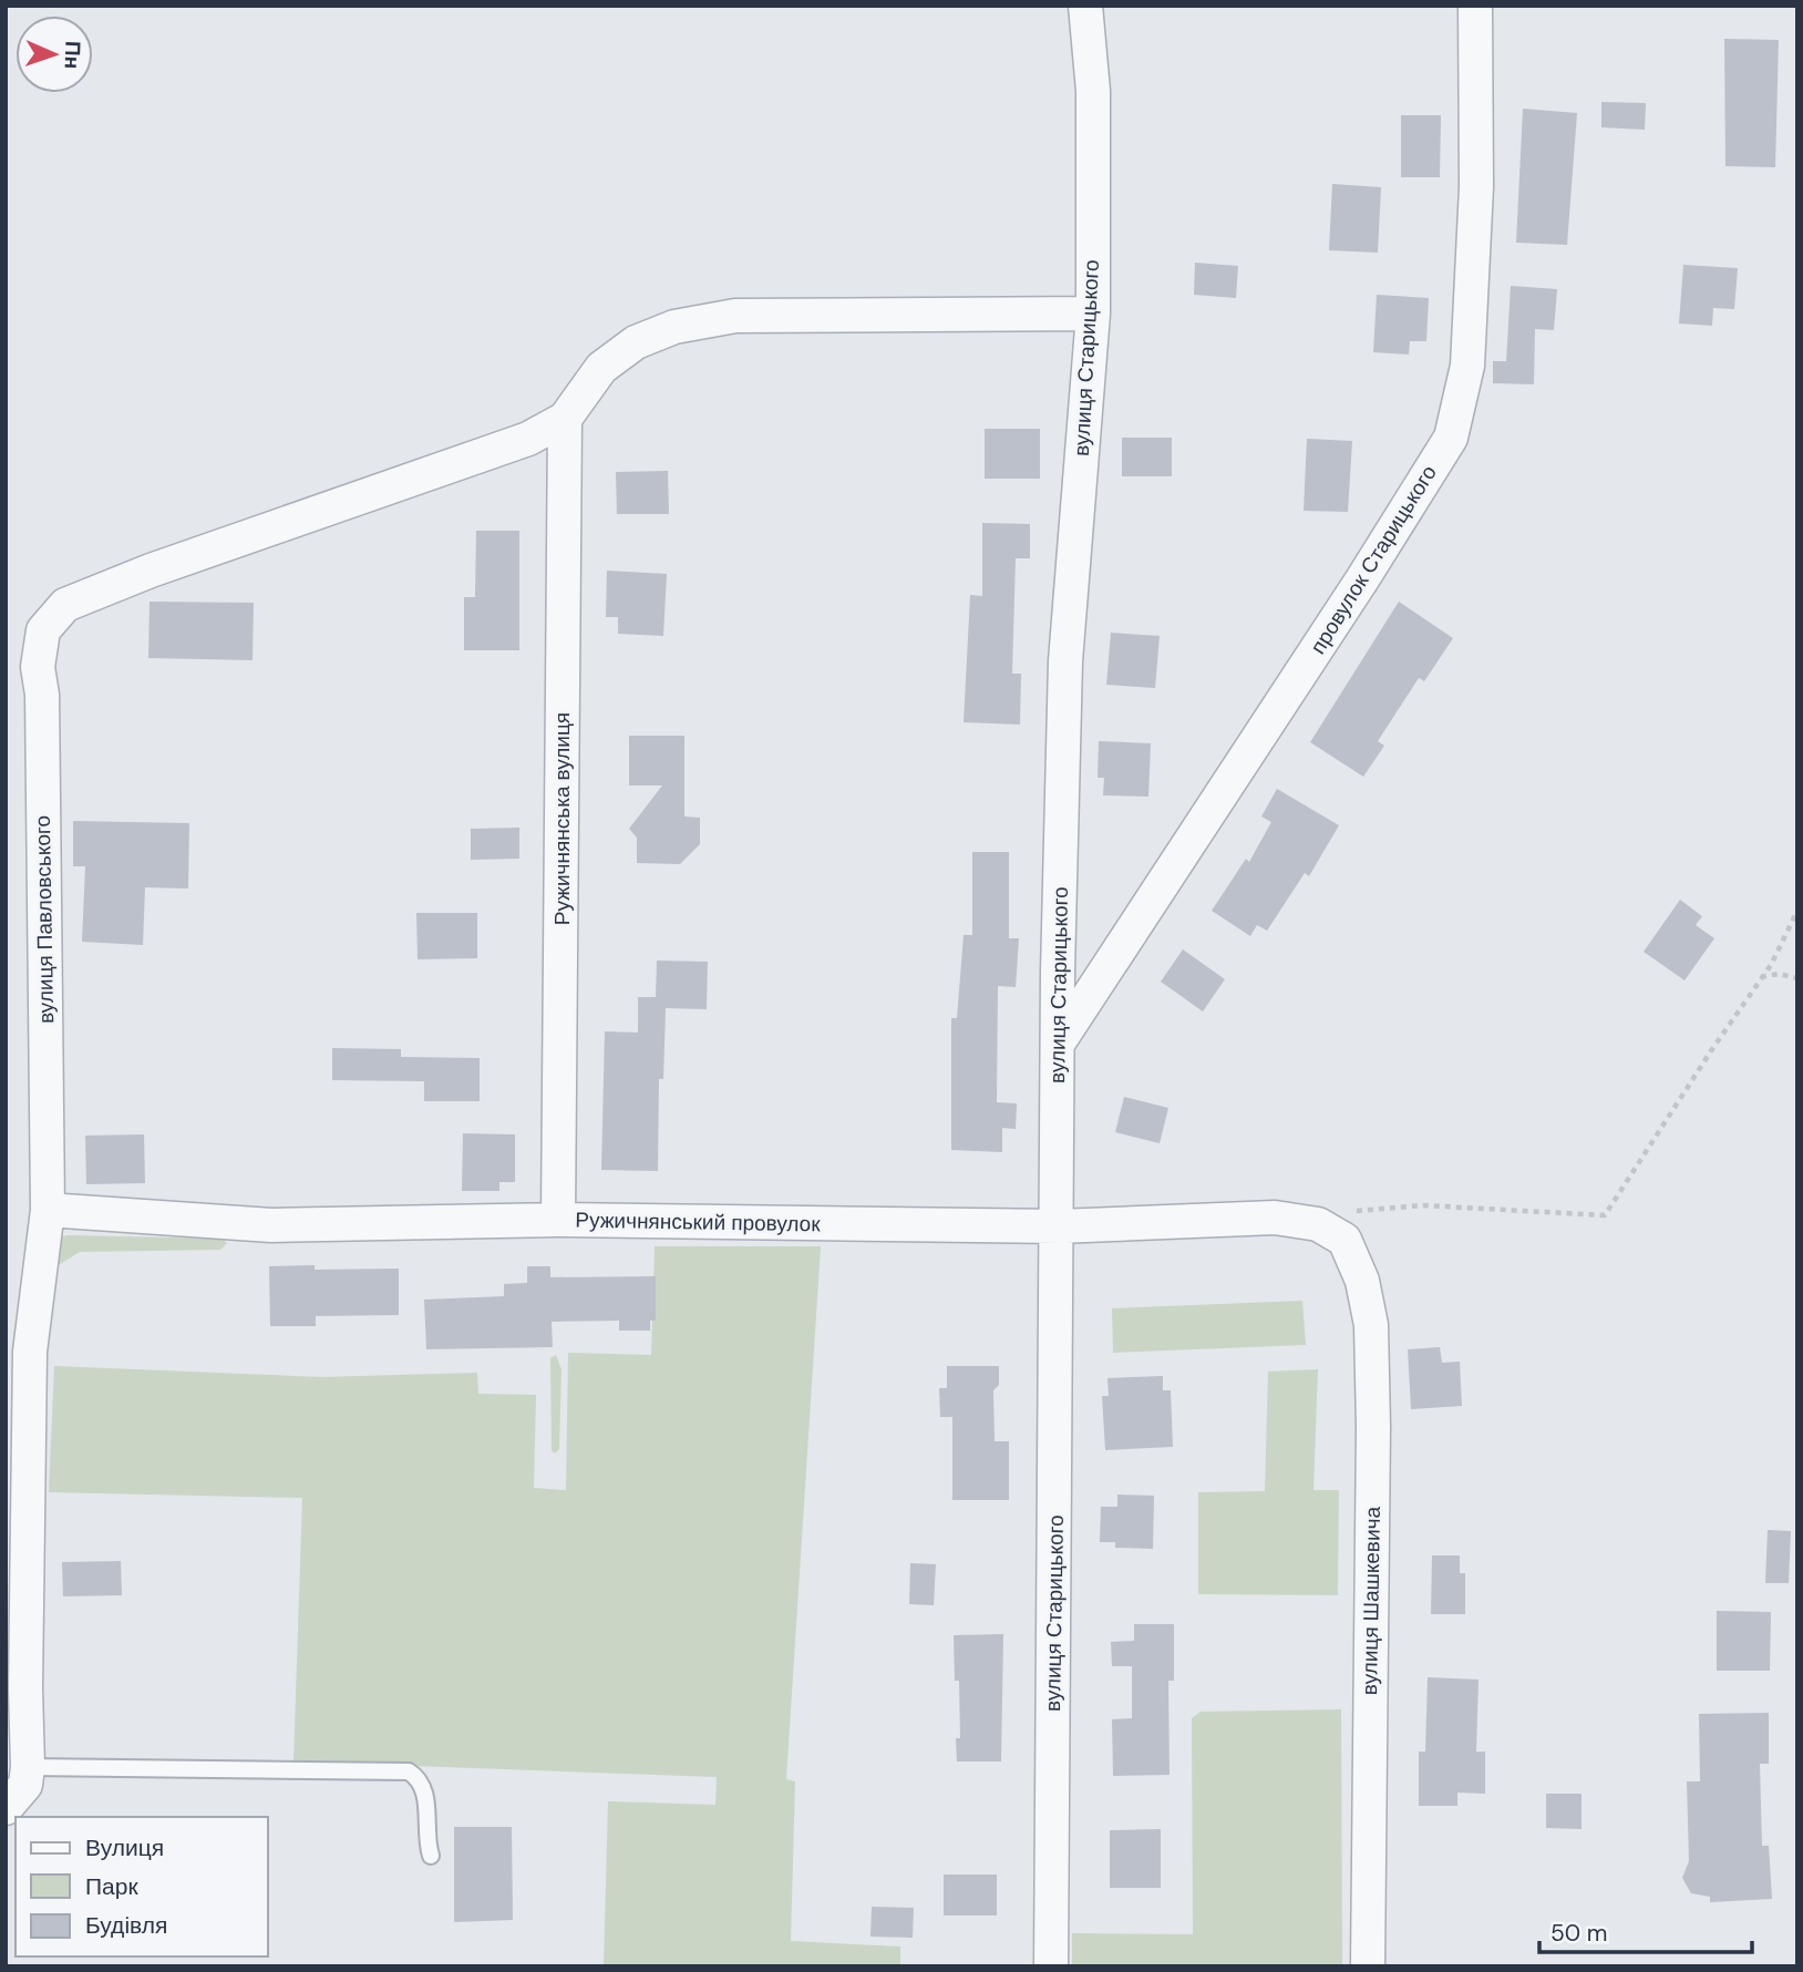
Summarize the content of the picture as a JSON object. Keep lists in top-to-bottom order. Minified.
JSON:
{"streets":{"street":["вулиця Старицького","провулок Старицького","Ружичнянська вулиця","вулиця Павловського","Ружичнянський провулок","вулиця Шашкевича"]},"crossings":[["вулиця Старицького","провулок Старицького"],["вулиця Старицького","Ружичнянський провулок"],["Ружичнянська вулиця","вулиця Павловського"],["Ружичнянська вулиця","Ружичнянський провулок"],["вулиця Павловського","Ружичнянський провулок"],["Ружичнянський провулок","вулиця Шашкевича"]],"legend":["Вулиця","Парк","Будівля"],"scale_bar":"50 m","north":"right"}
